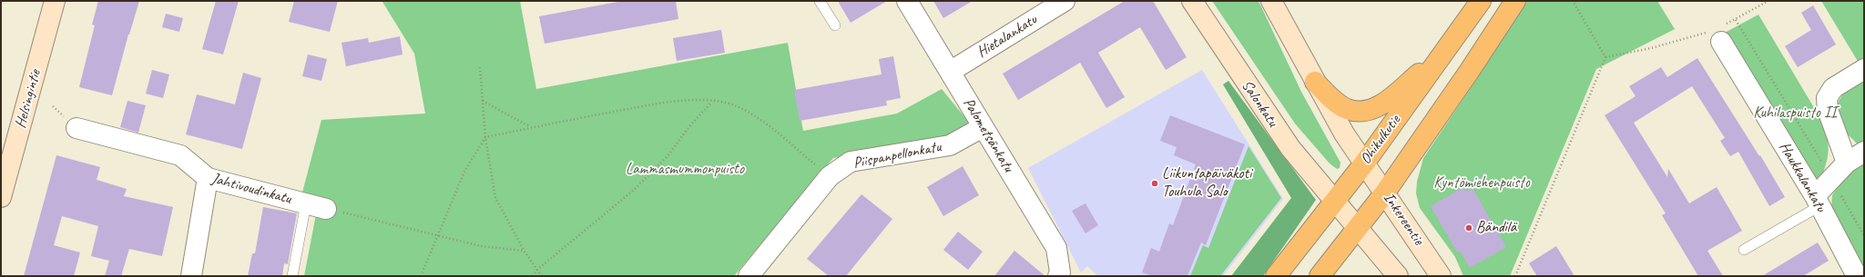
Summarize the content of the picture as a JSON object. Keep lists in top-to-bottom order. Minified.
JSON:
{"streets":{"main road":["Helsingintie","Salonkatu","Ohikulkutie","Inkereentie"],"street":["Hietalankatu","Palometsänkatu","Piispanpellonkatu","Haukkalankatu","Jahtivoudinkatu"]},"crossings":[["Hietalankatu","Palometsänkatu"],["Salonkatu","Ohikulkutie"],["Palometsänkatu","Piispanpellonkatu"],["Ohikulkutie","Inkereentie"]],"parks":["Kuhilaspuisto II","Lammasmummonpuisto","Kyntömiehenpuisto"],"places":["Liikuntapäiväkoti Touhula Salo","Bändilä"]}
